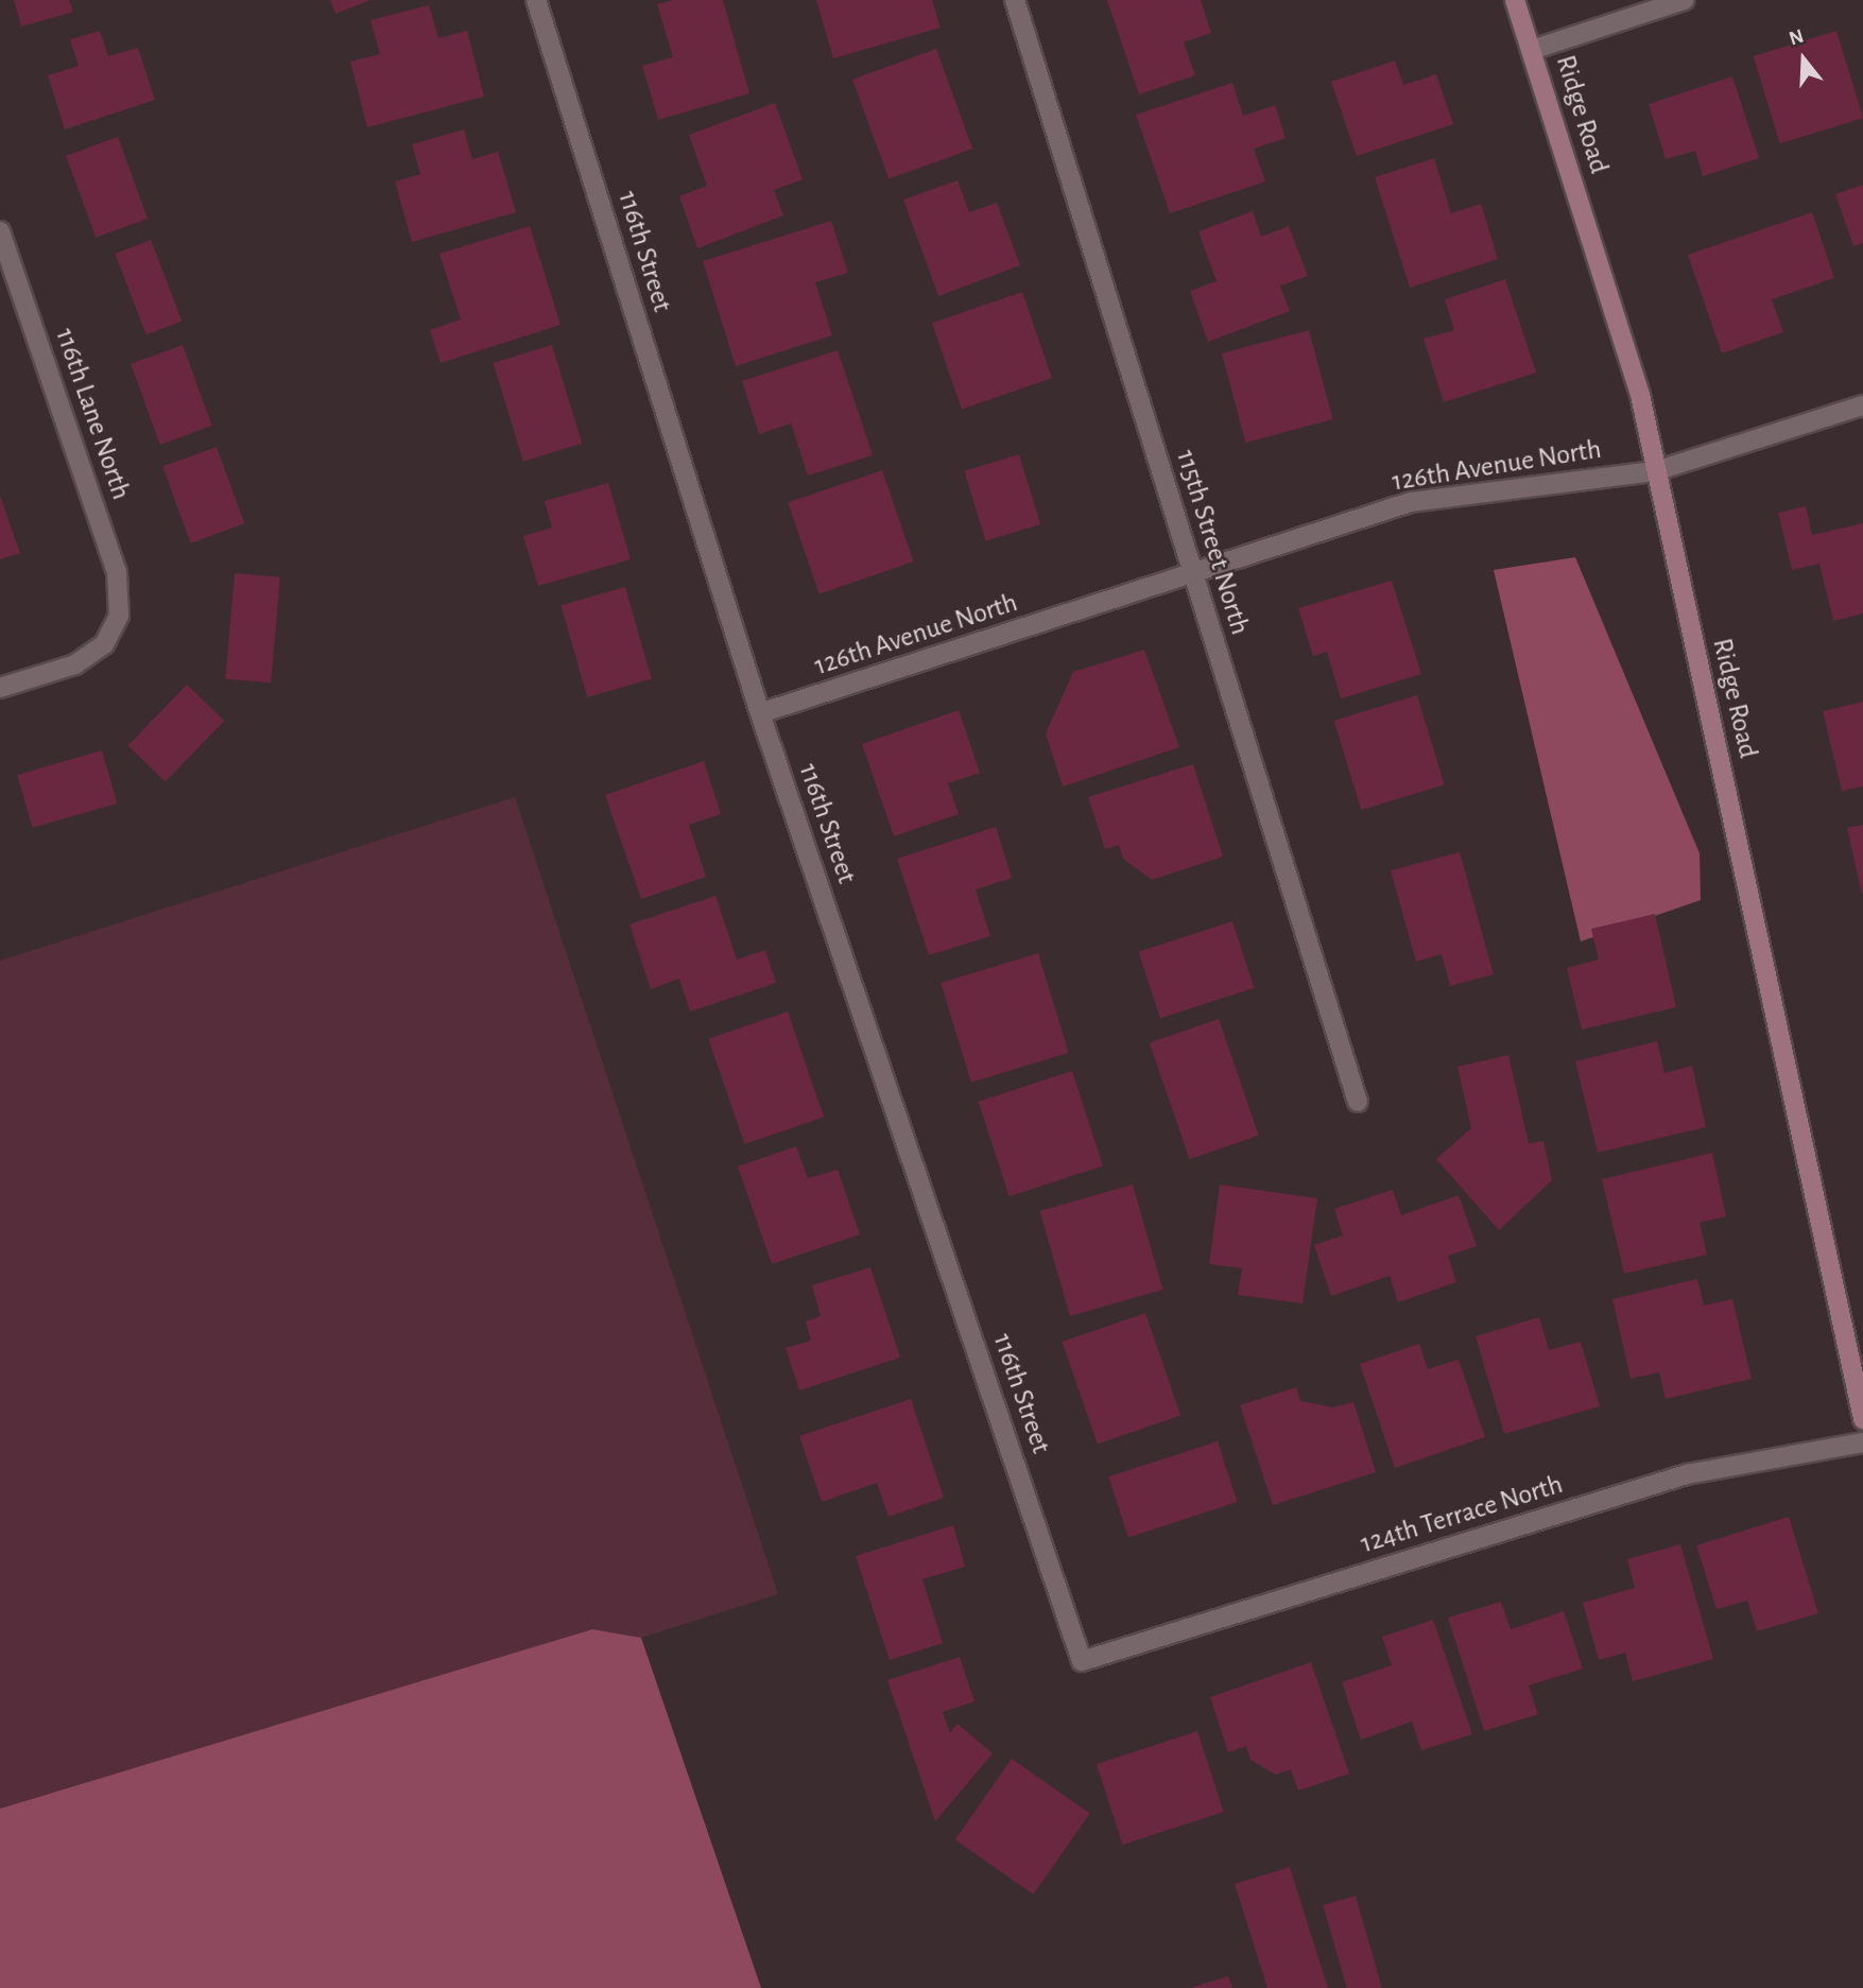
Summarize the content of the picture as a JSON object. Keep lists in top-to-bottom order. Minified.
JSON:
{"streets":{"street":["Ridge Road","116th Street","116th Lane North","126th Avenue North","115th Street North","124th Terrace North"]},"crossings":[["Ridge Road","126th Avenue North"],["116th Street","126th Avenue North"],["116th Street","124th Terrace North"],["126th Avenue North","115th Street North"]],"north":"top"}
